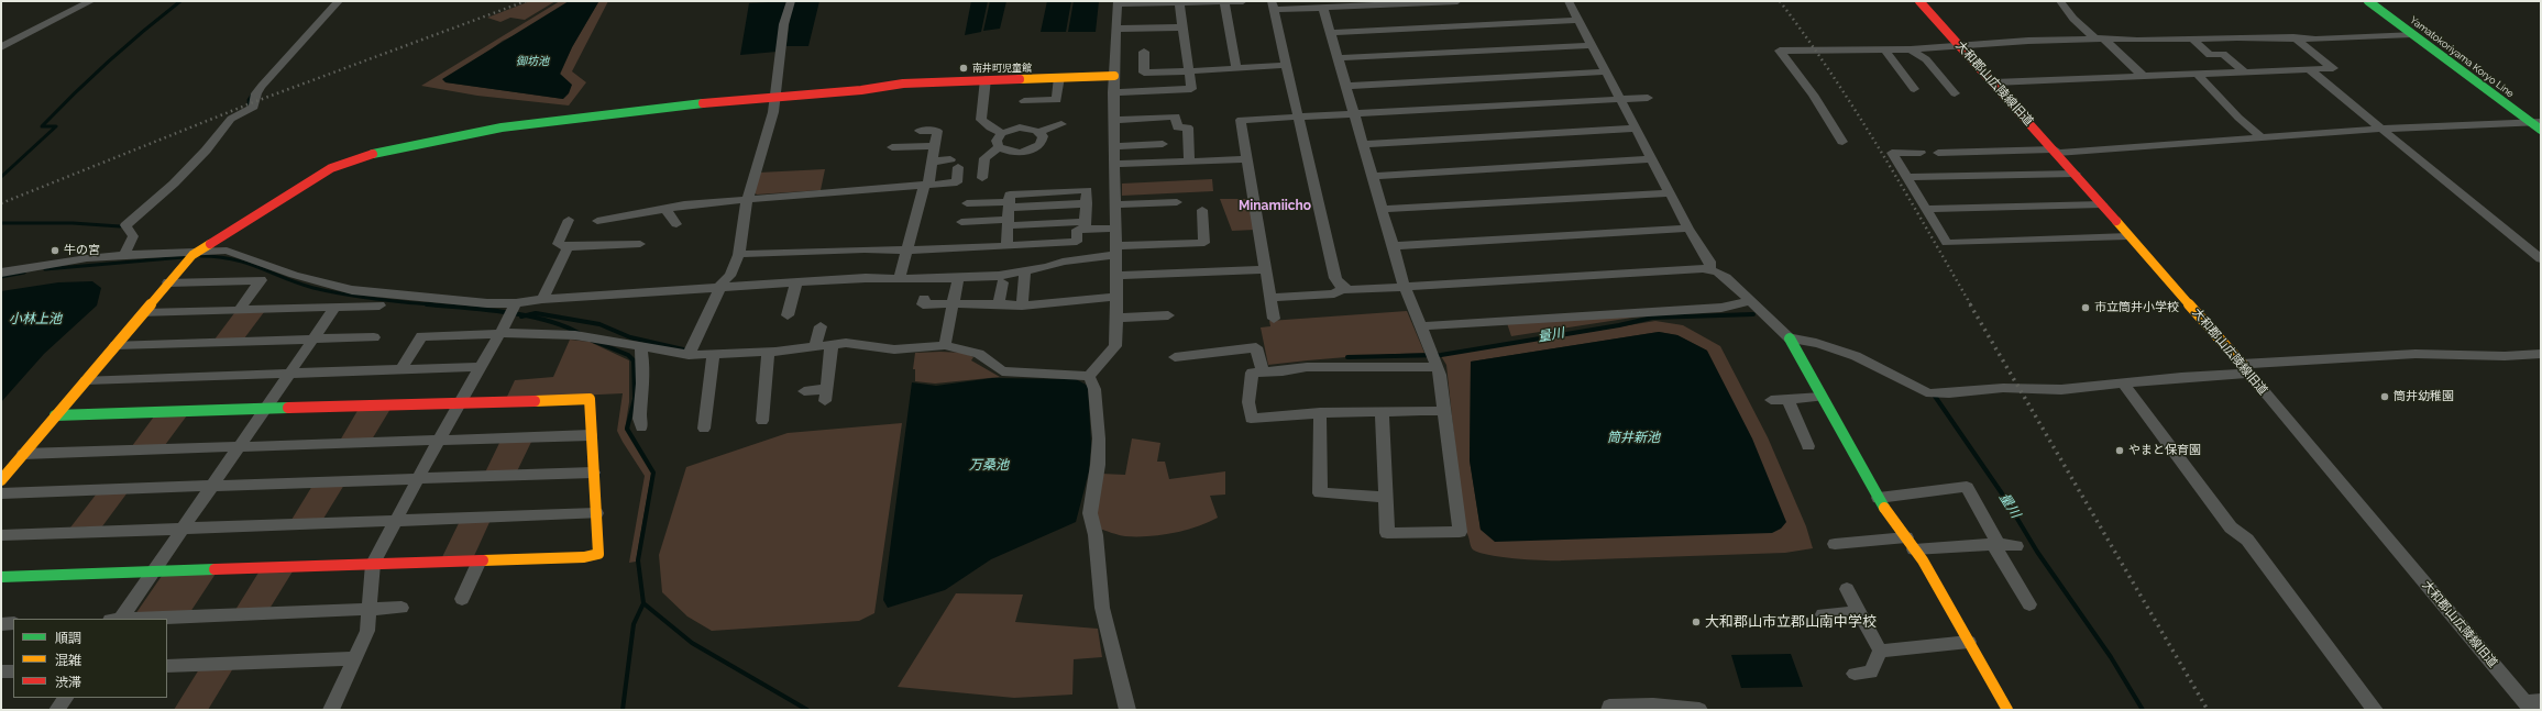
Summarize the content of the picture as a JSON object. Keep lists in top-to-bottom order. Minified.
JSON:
{"streets":{"street":["Yamatokoriyama Koryo Line","大和郡山広陵線旧道"]},"districts":["Minamiicho"],"water":["御坊池","小林上池","量川","筒井新池","万桑池"],"places":["南井町児童館","牛の宮","市立筒井小学校","筒井幼稚園","やまと保育園","大和郡山市立郡山南中学校"],"legend":["順調","混雑","渋滞"]}
